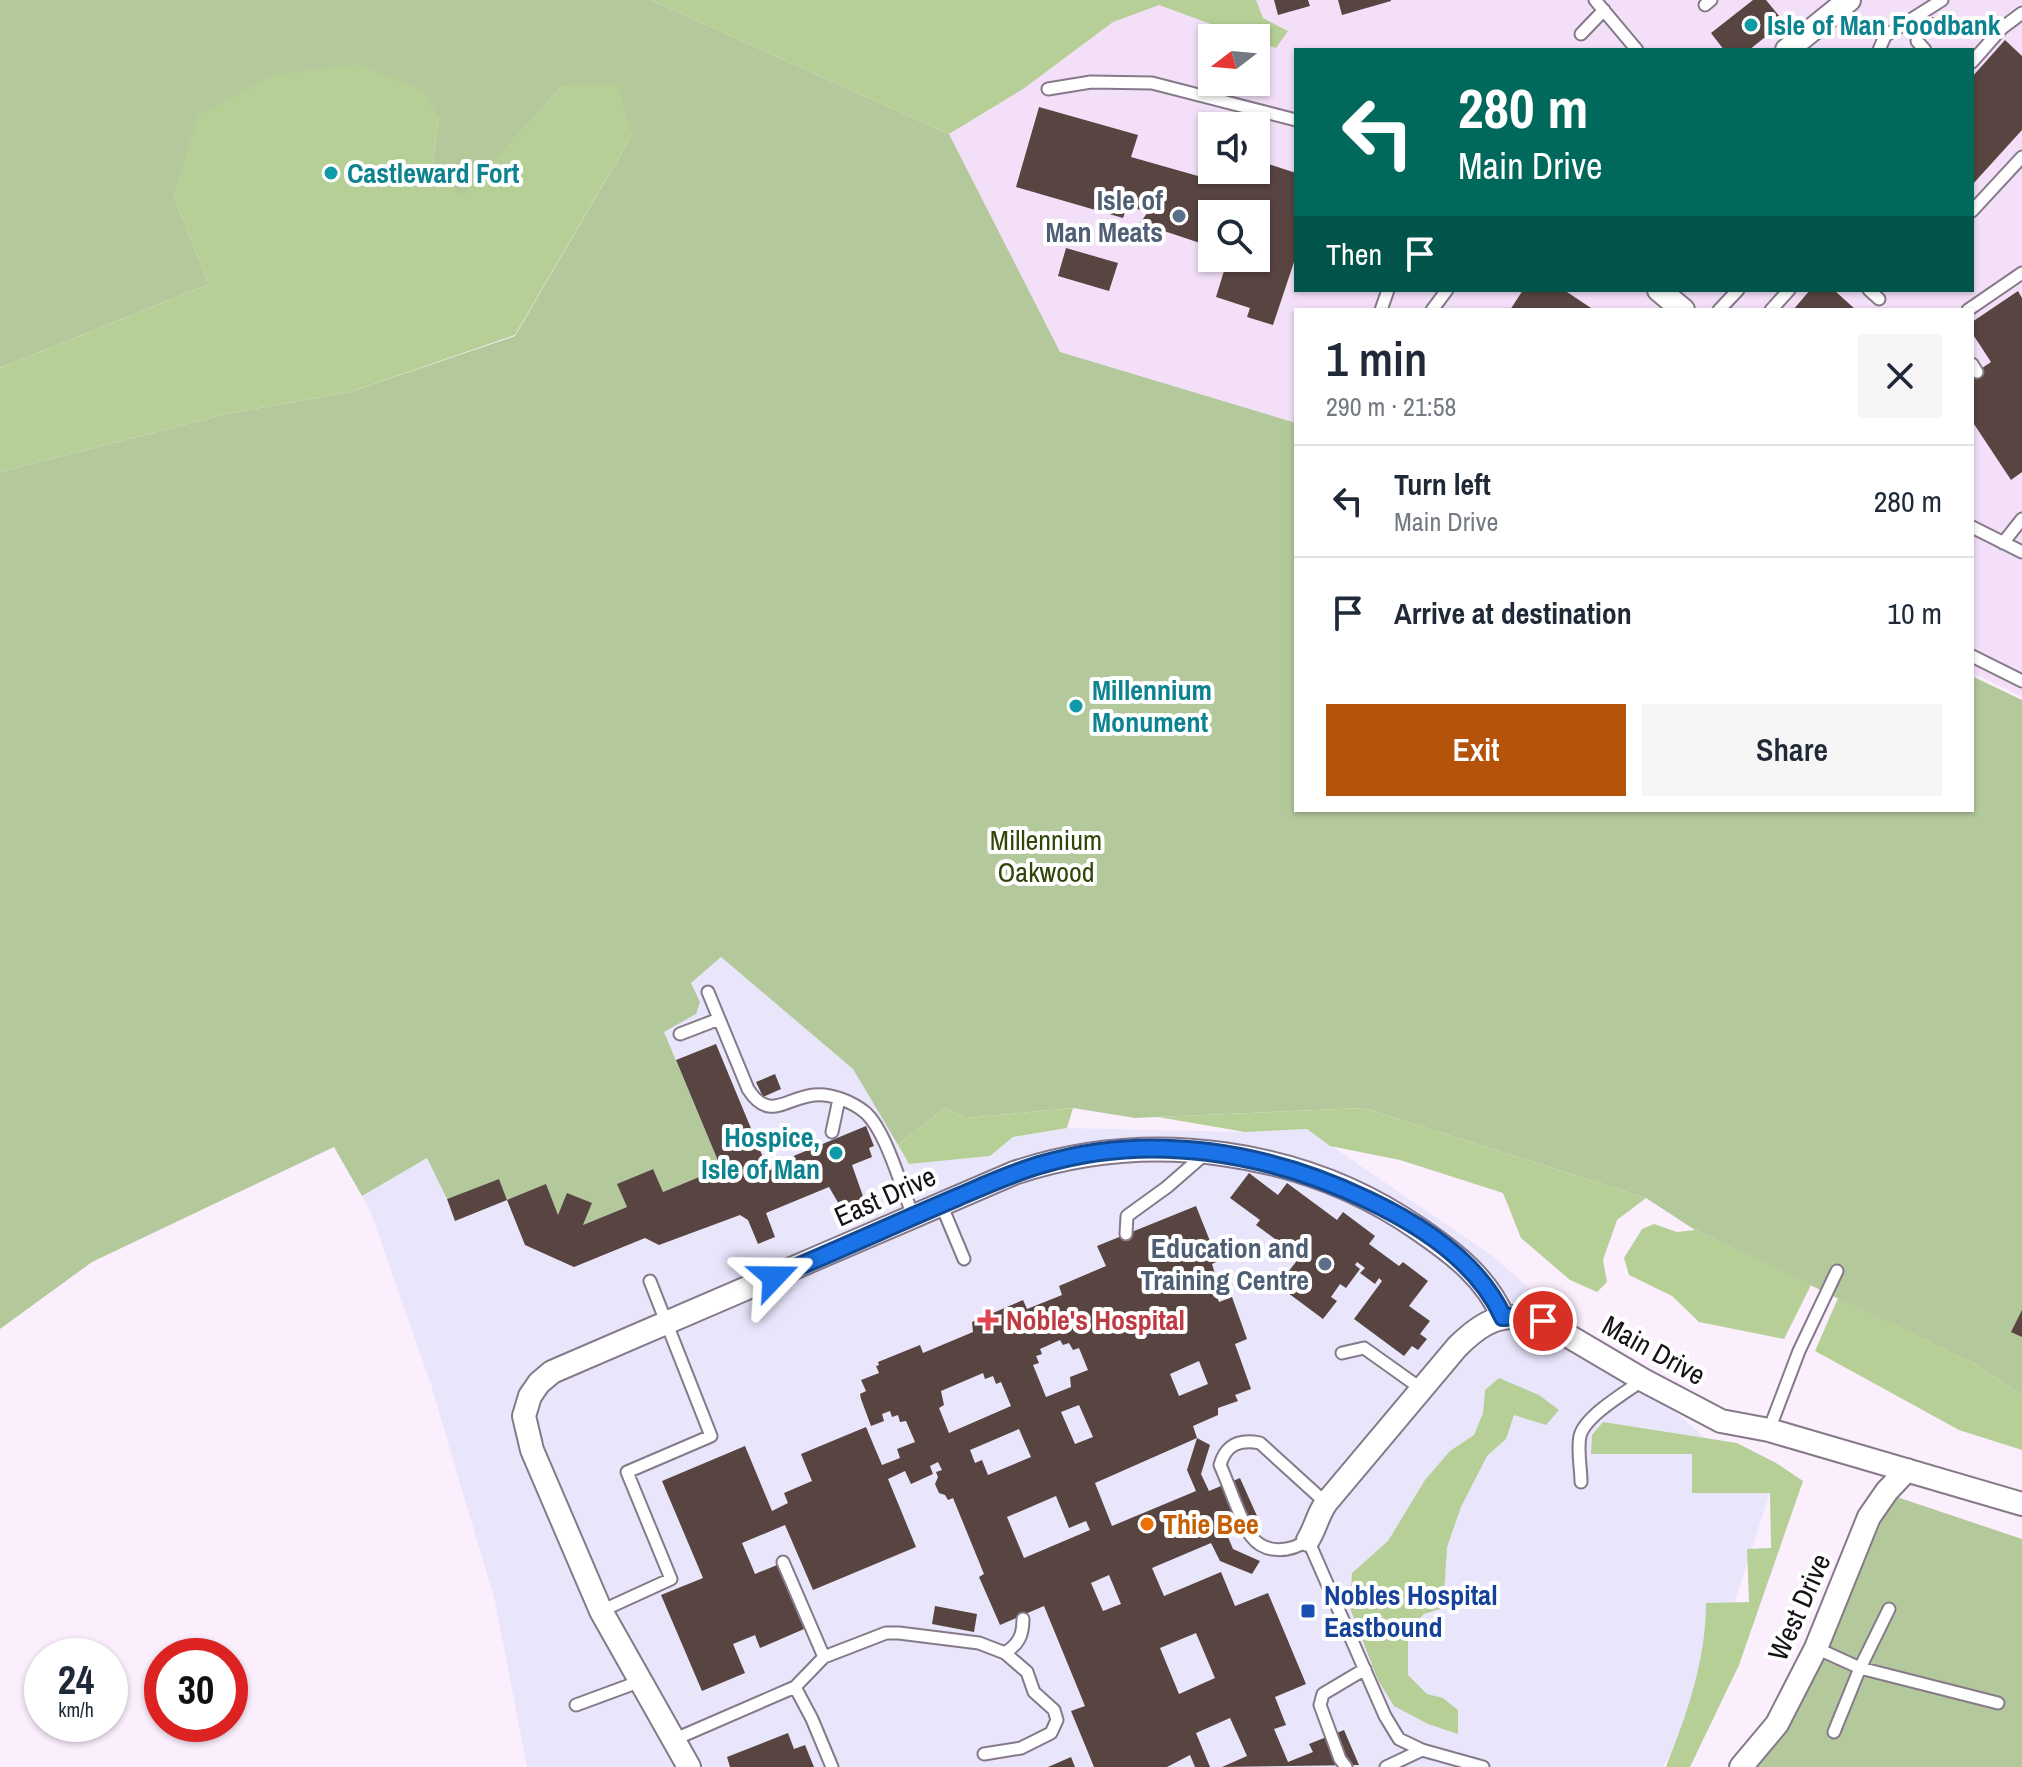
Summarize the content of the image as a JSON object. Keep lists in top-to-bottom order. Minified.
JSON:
{"streets":{"street":["East Drive","Main Drive","West Drive"]},"crossings":[["East Drive","Main Drive"],["Main Drive","West Drive"]],"parks":["Millennium Oakwood"],"places":{"other":["Isle of Man Foodbank","Castleward Fort","Isle of Man Meats","Millennium Monument","Hospice, Isle of Man","Education and Training Centre","Thie Bee"],"health":["Noble's Hospital"],"transit":["Nobles Hospital Eastbound"]},"north":"left","page":{"turn":["280 m","Main Drive"],"then":"Then","heading":["1 min","290 m · 21:58"],"list":[{"name":"Turn left","note":"Main Drive","value":"280 m"},{"name":"Arrive at destination","value":"10 m"}],"buttons":["Exit","Share"],"speed":"24 km/h","limit":"30"}}
